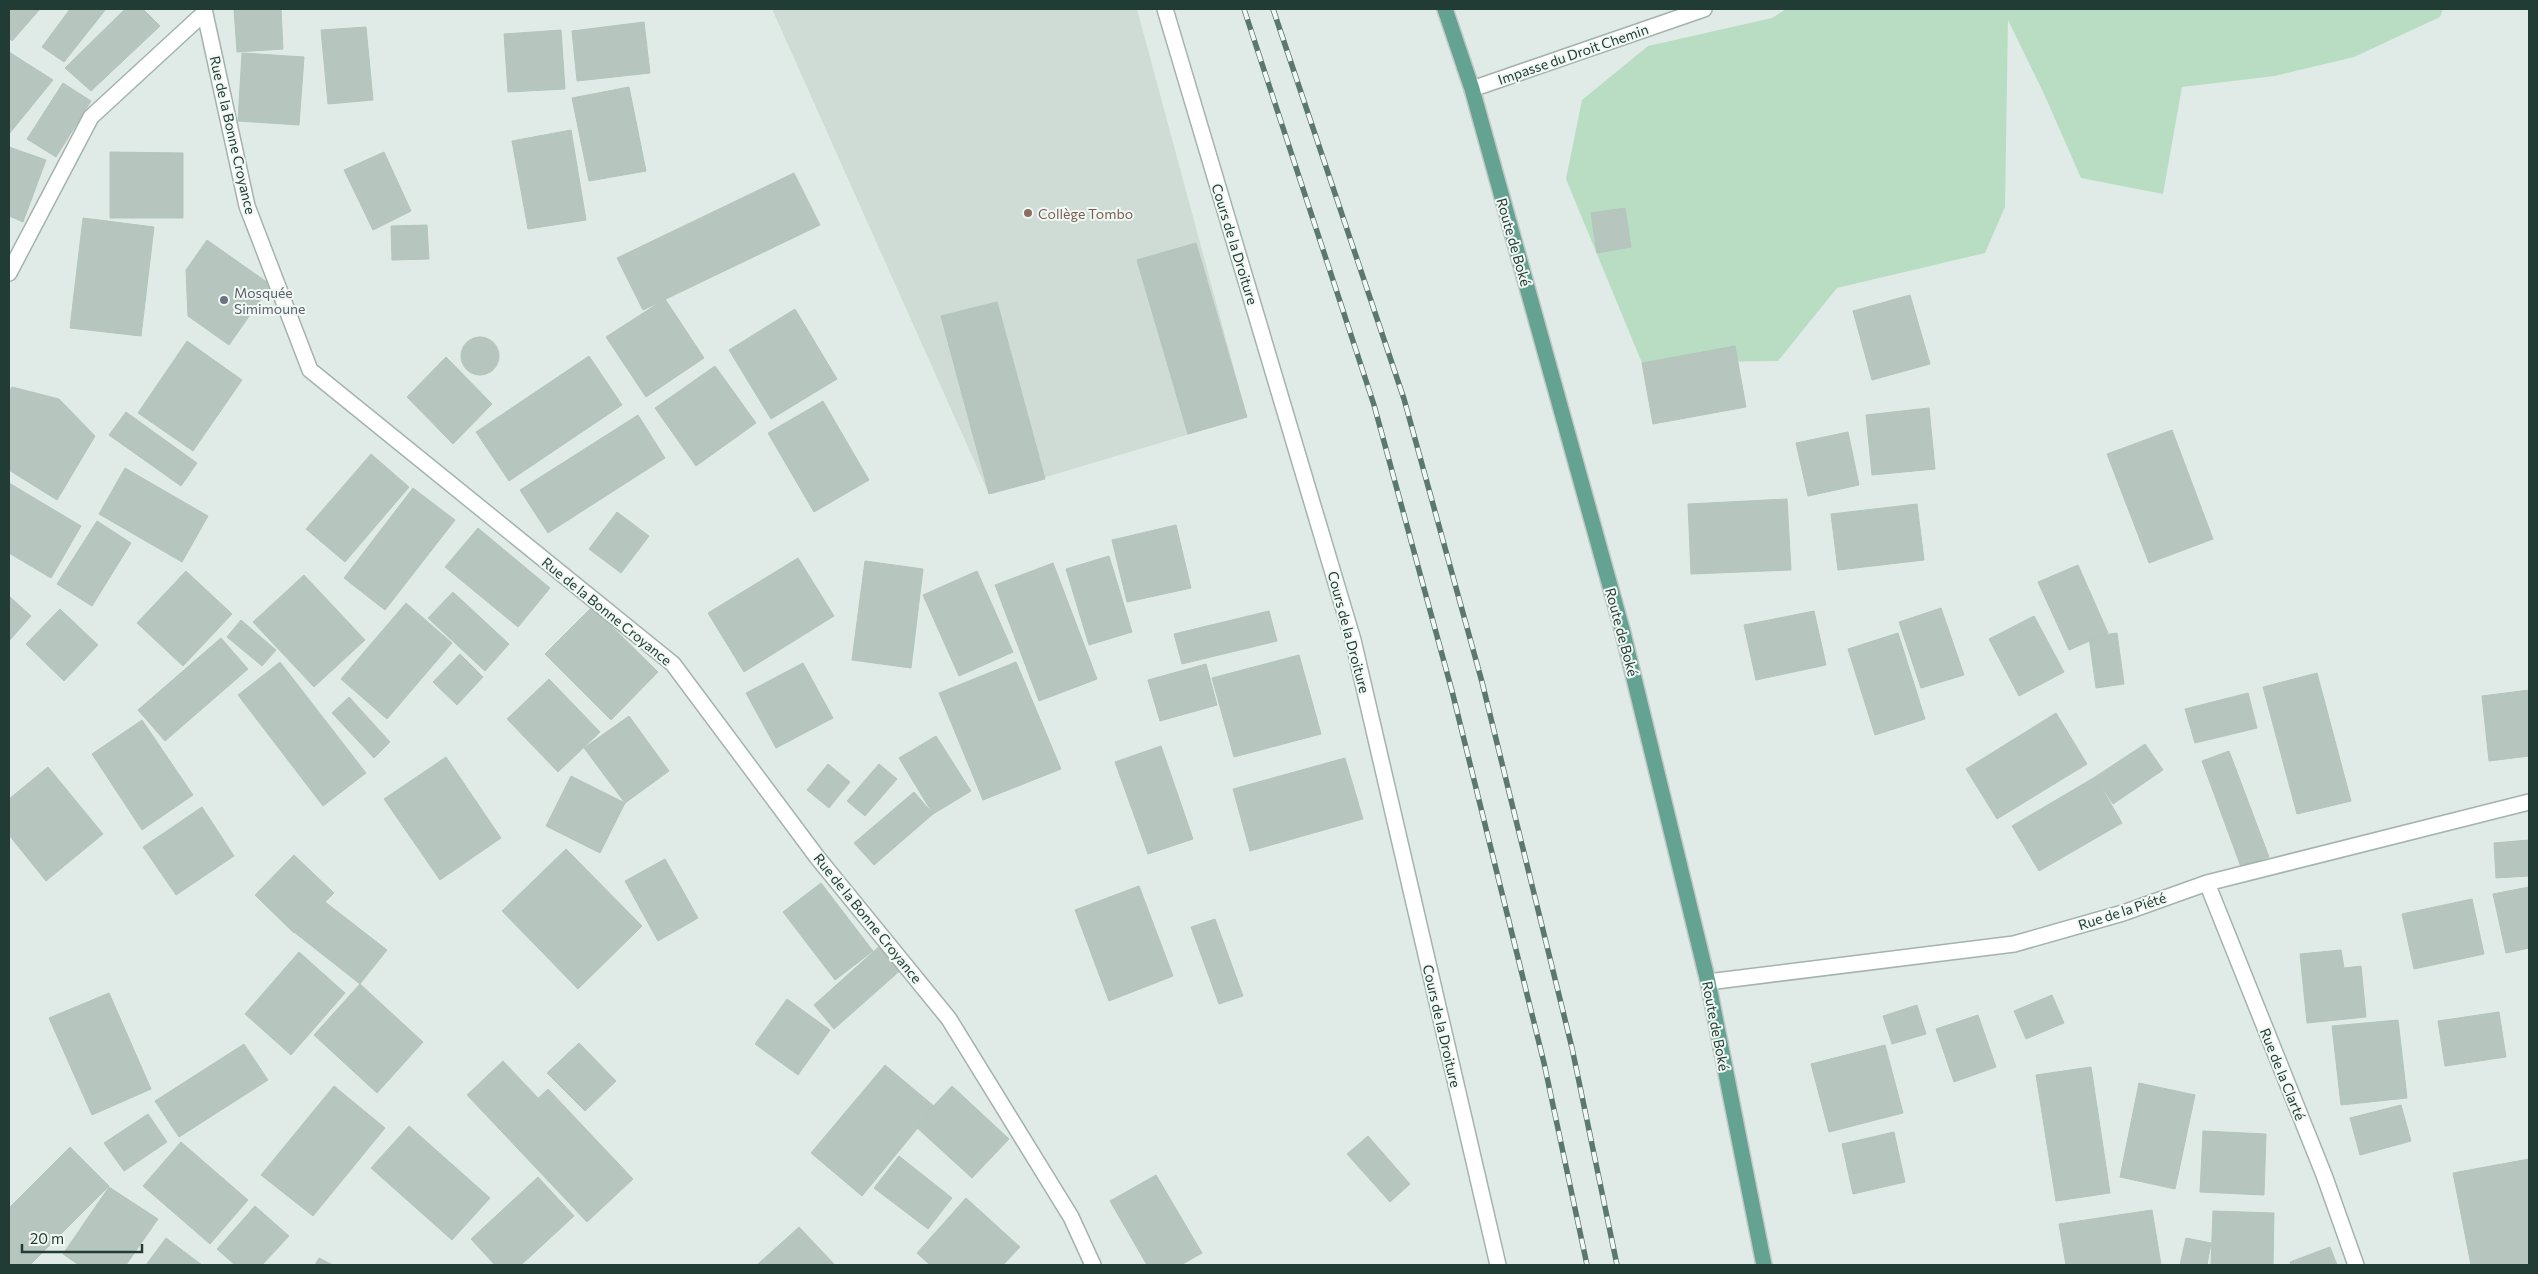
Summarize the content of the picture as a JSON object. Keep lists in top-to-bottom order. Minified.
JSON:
{"streets":{"main road":["Route de Boké"],"street":["Impasse du Droit Chemin","Rue de la Bonne Croyance","Cours de la Droiture","Rue de la Piété","Rue de la Clarté"]},"crossings":[["Impasse du Droit Chemin","Route de Boké"],["Route de Boké","Rue de la Piété"],["Rue de la Piété","Rue de la Clarté"]],"places":["Collège Tombo","Mosquée Simimoune"],"scale_bar":"20 m"}
